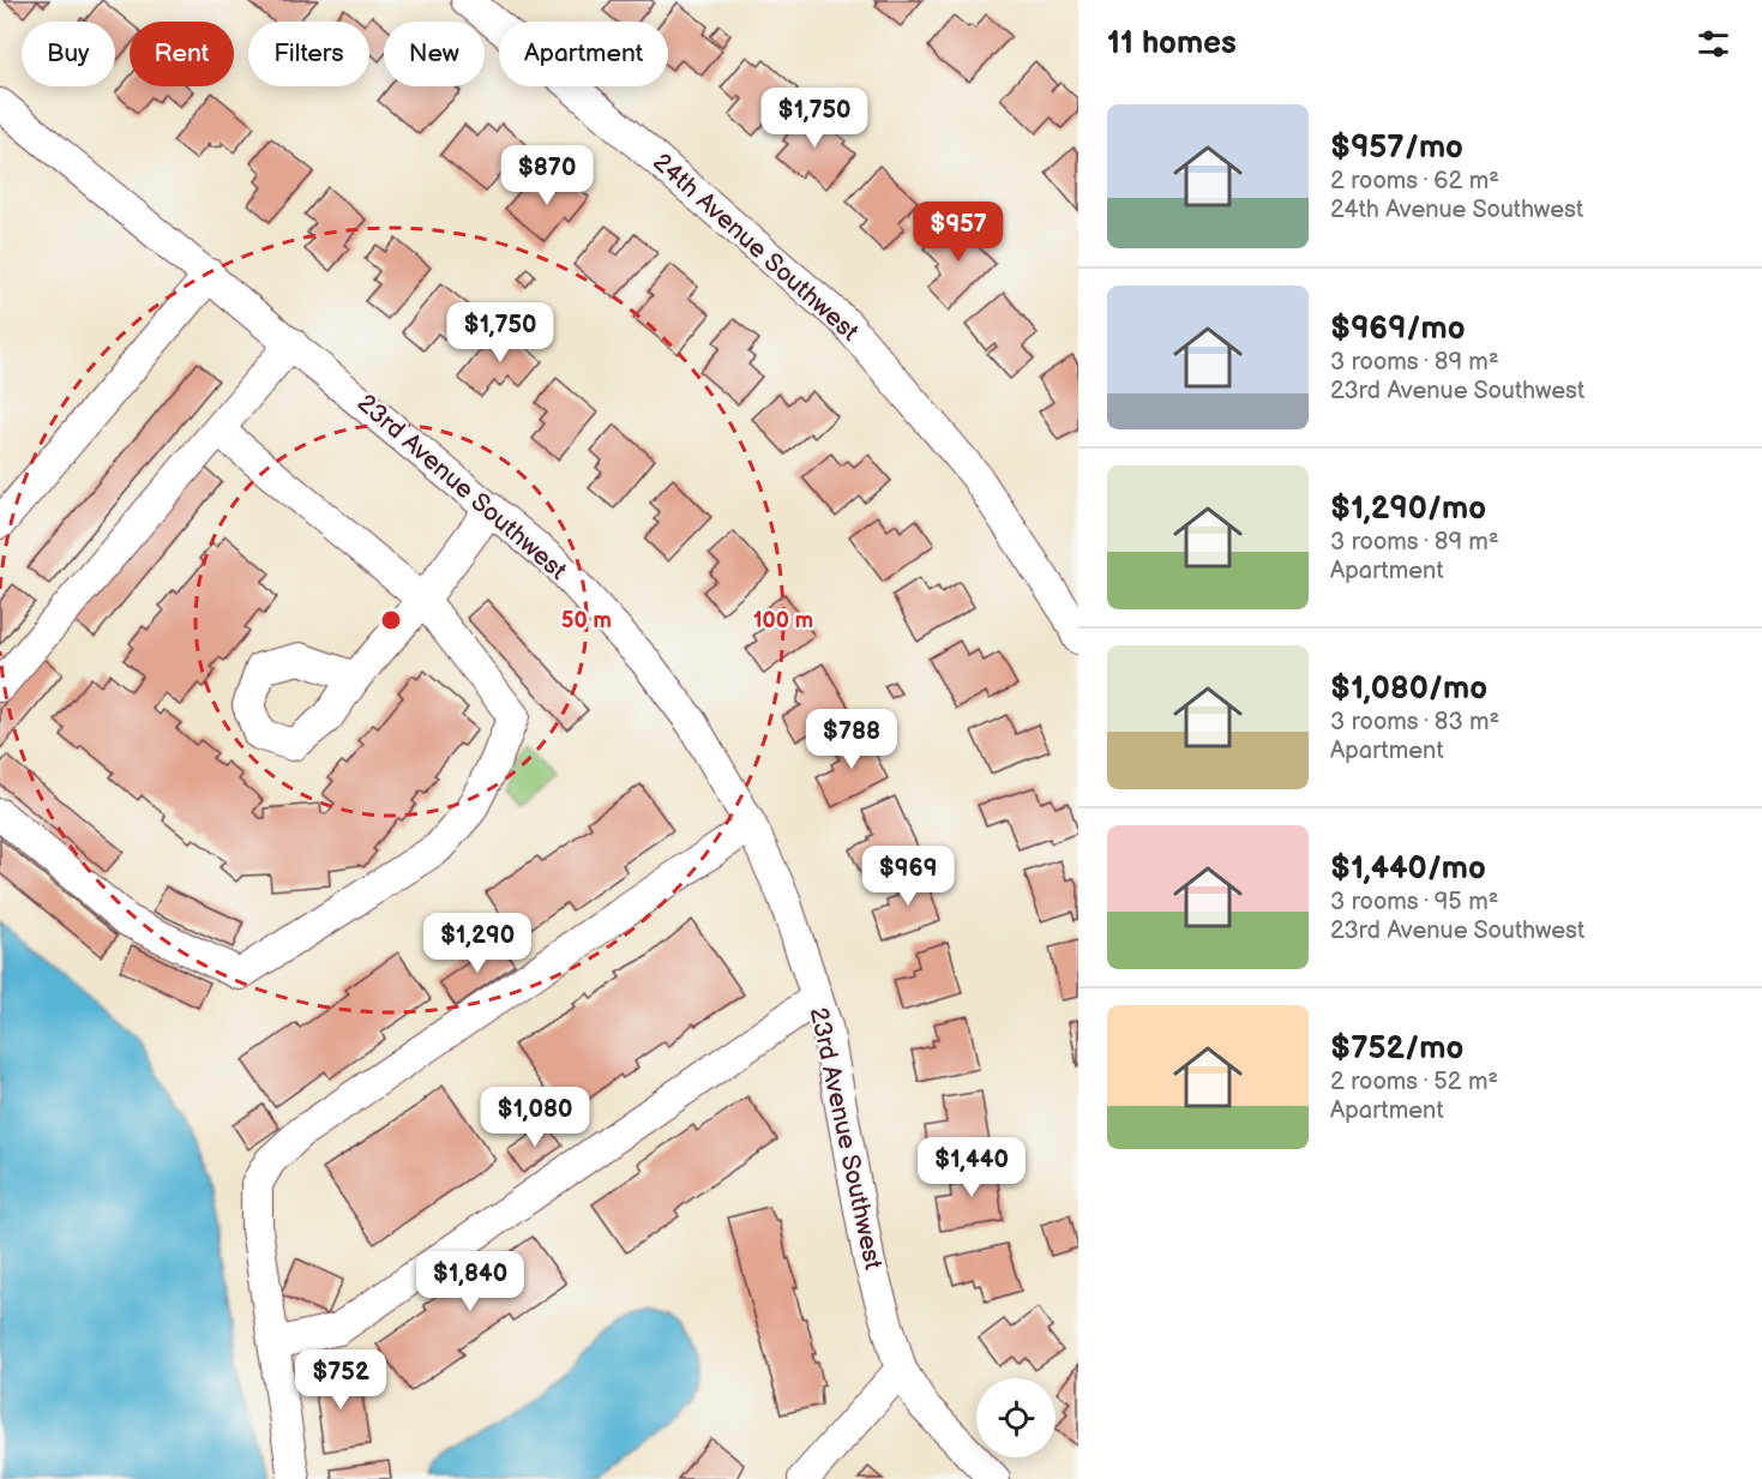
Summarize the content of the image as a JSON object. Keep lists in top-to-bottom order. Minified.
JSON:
{"streets":{"street":["24th Avenue Southwest","23rd Avenue Southwest"]},"page":{"heading":"11 homes","chip":["Buy","Rent","Filters","New","Apartment"],"list":[{"name":"$957/mo","note":"2 rooms · 62 m² · 24th Avenue Southwest"},{"name":"$969/mo","note":"3 rooms · 89 m² · 23rd Avenue Southwest"},{"name":"$1,290/mo","note":"3 rooms · 89 m² · Apartment"},{"name":"$1,080/mo","note":"3 rooms · 83 m² · Apartment"},{"name":"$1,440/mo","note":"3 rooms · 95 m² · 23rd Avenue Southwest"},{"name":"$752/mo","note":"2 rooms · 52 m² · Apartment"}],"price":["$1,750","$870","$957","$1,750","$788","$969","$1,290","$1,080","$1,440","$1,840","$752"]},"rings":["50 m","100 m"]}
